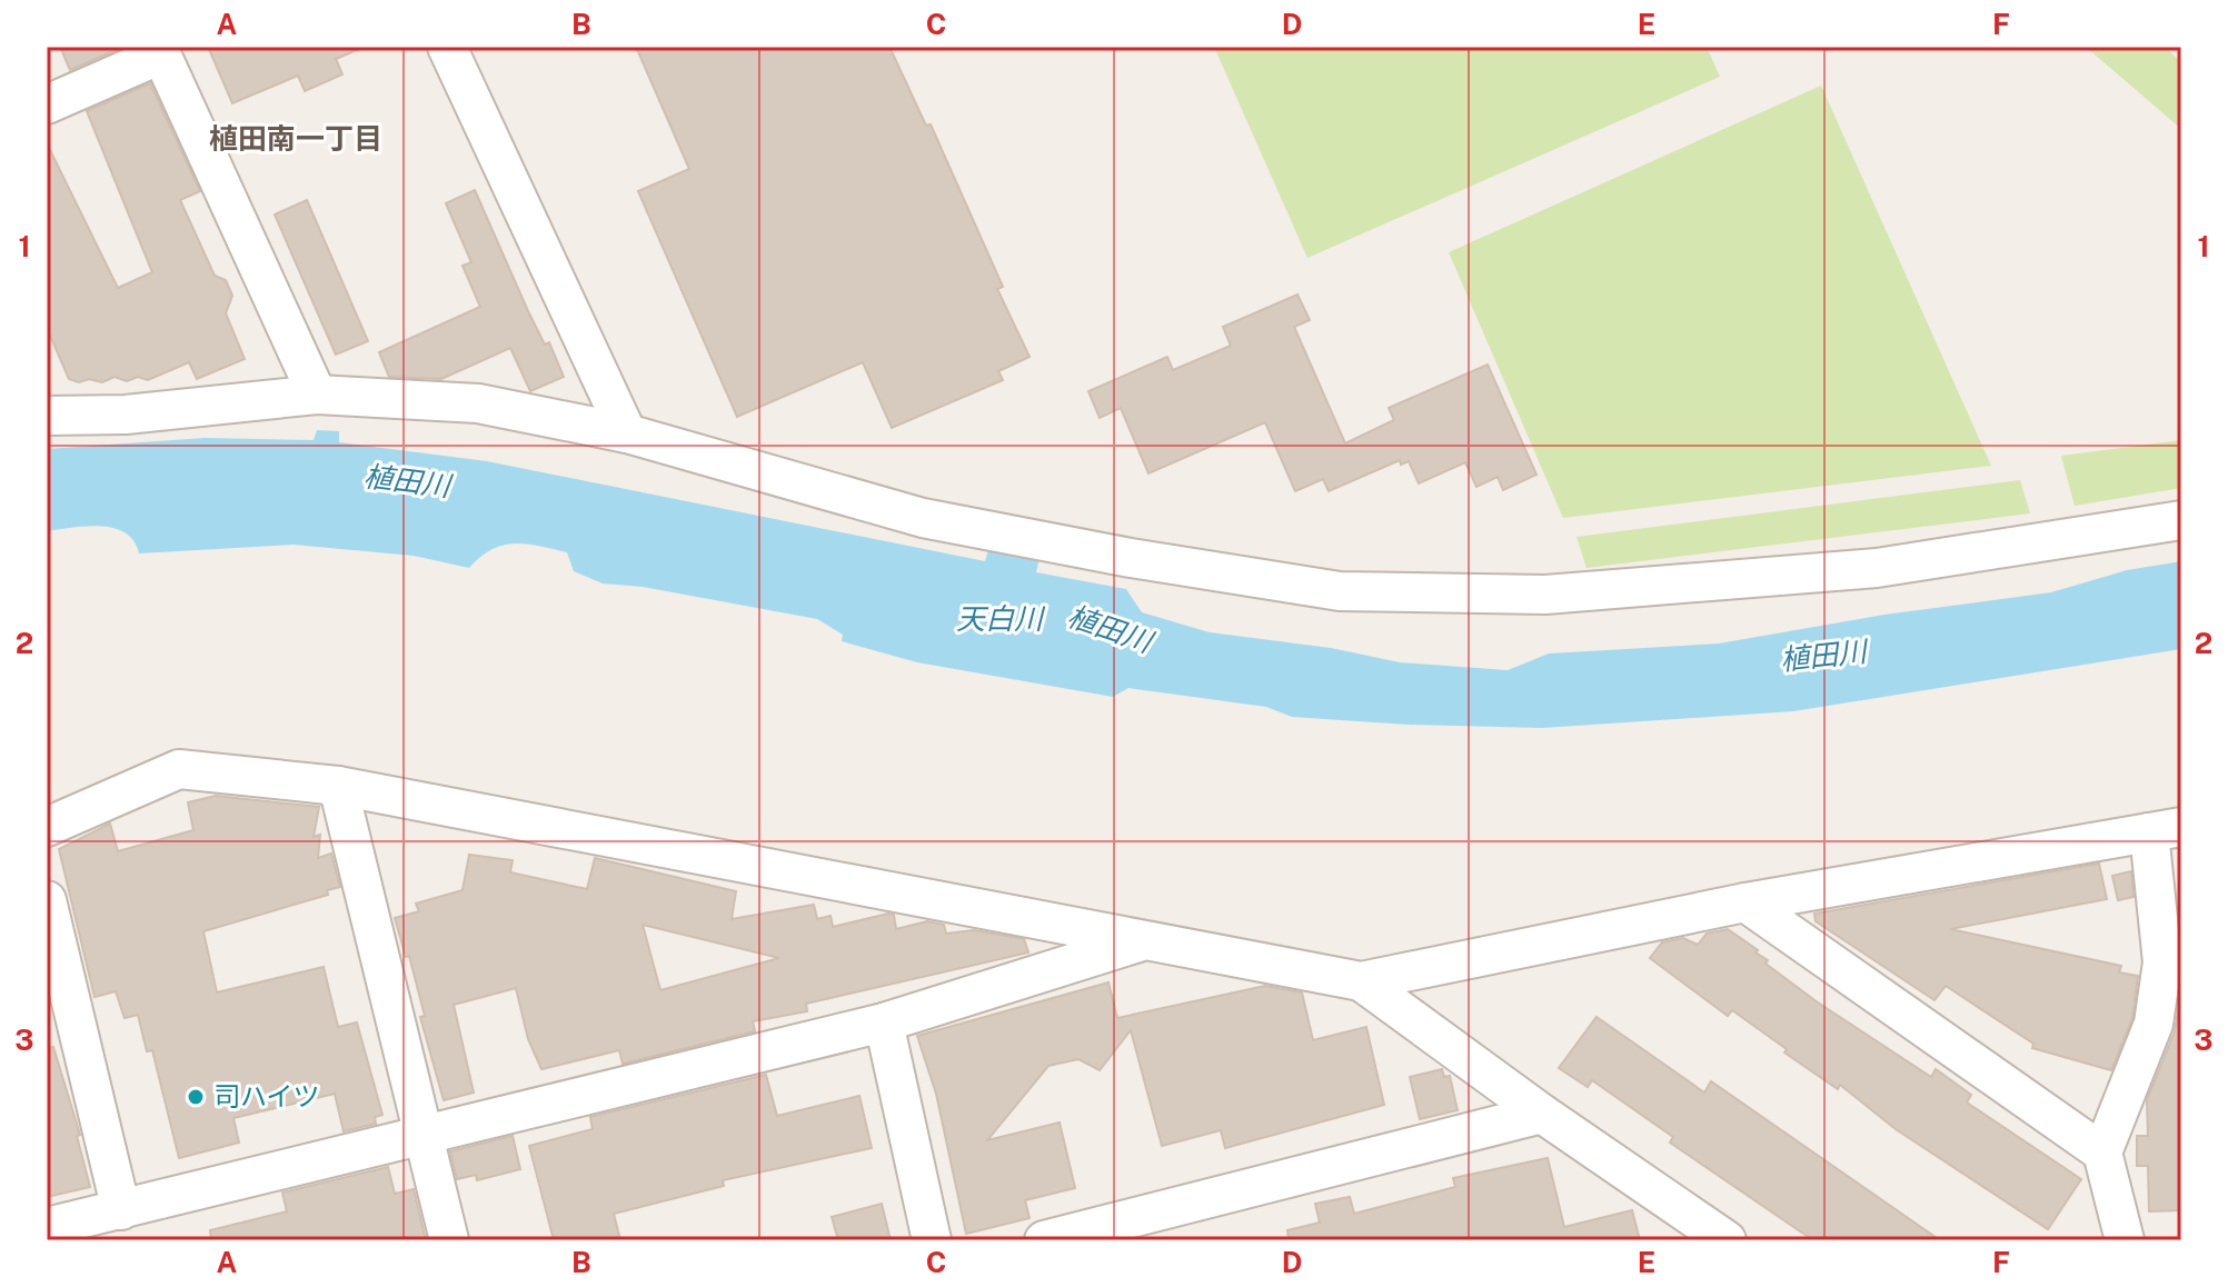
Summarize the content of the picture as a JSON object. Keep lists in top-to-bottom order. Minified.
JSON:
{"districts":["植田南一丁目"],"water":["植田川","天白川"],"places":["司ハイツ"],"grid":{"columns":["A","B","C","D","E","F"],"rows":["1","2","3"]}}
